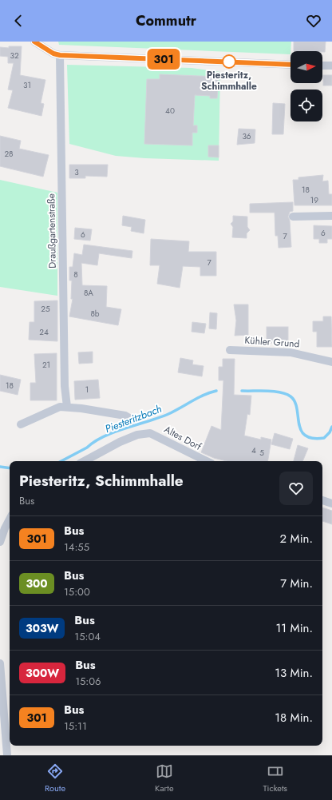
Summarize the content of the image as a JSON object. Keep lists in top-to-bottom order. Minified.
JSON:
{"streets":{"street":["Draußgartenstraße","Kühler Grund","Altes Dorf"]},"water":["Piesteritzbach"],"places":["Piesteritz, Schimmhalle"],"lines":["bus line 301"],"house_numbers":["32","31","40","36","28","3","18","19","6","6","7","7","8","8A","25","8b","24","21","18","1","4","5"],"north":"right","page":{"header":"Commutr","on_map":"301","heading":["Piesteritz, Schimmhalle","Bus"],"list":[{"mark":"301","name":"Bus","note":"14:55","value":"2 Min."},{"mark":"300","name":"Bus","note":"15:00","value":"7 Min."},{"mark":"303W","name":"Bus","note":"15:04","value":"11 Min."},{"mark":"300W","name":"Bus","note":"15:06","value":"13 Min."},{"mark":"301","name":"Bus","note":"15:11","value":"18 Min."}],"tabs":["Route","Karte","Tickets"]}}
